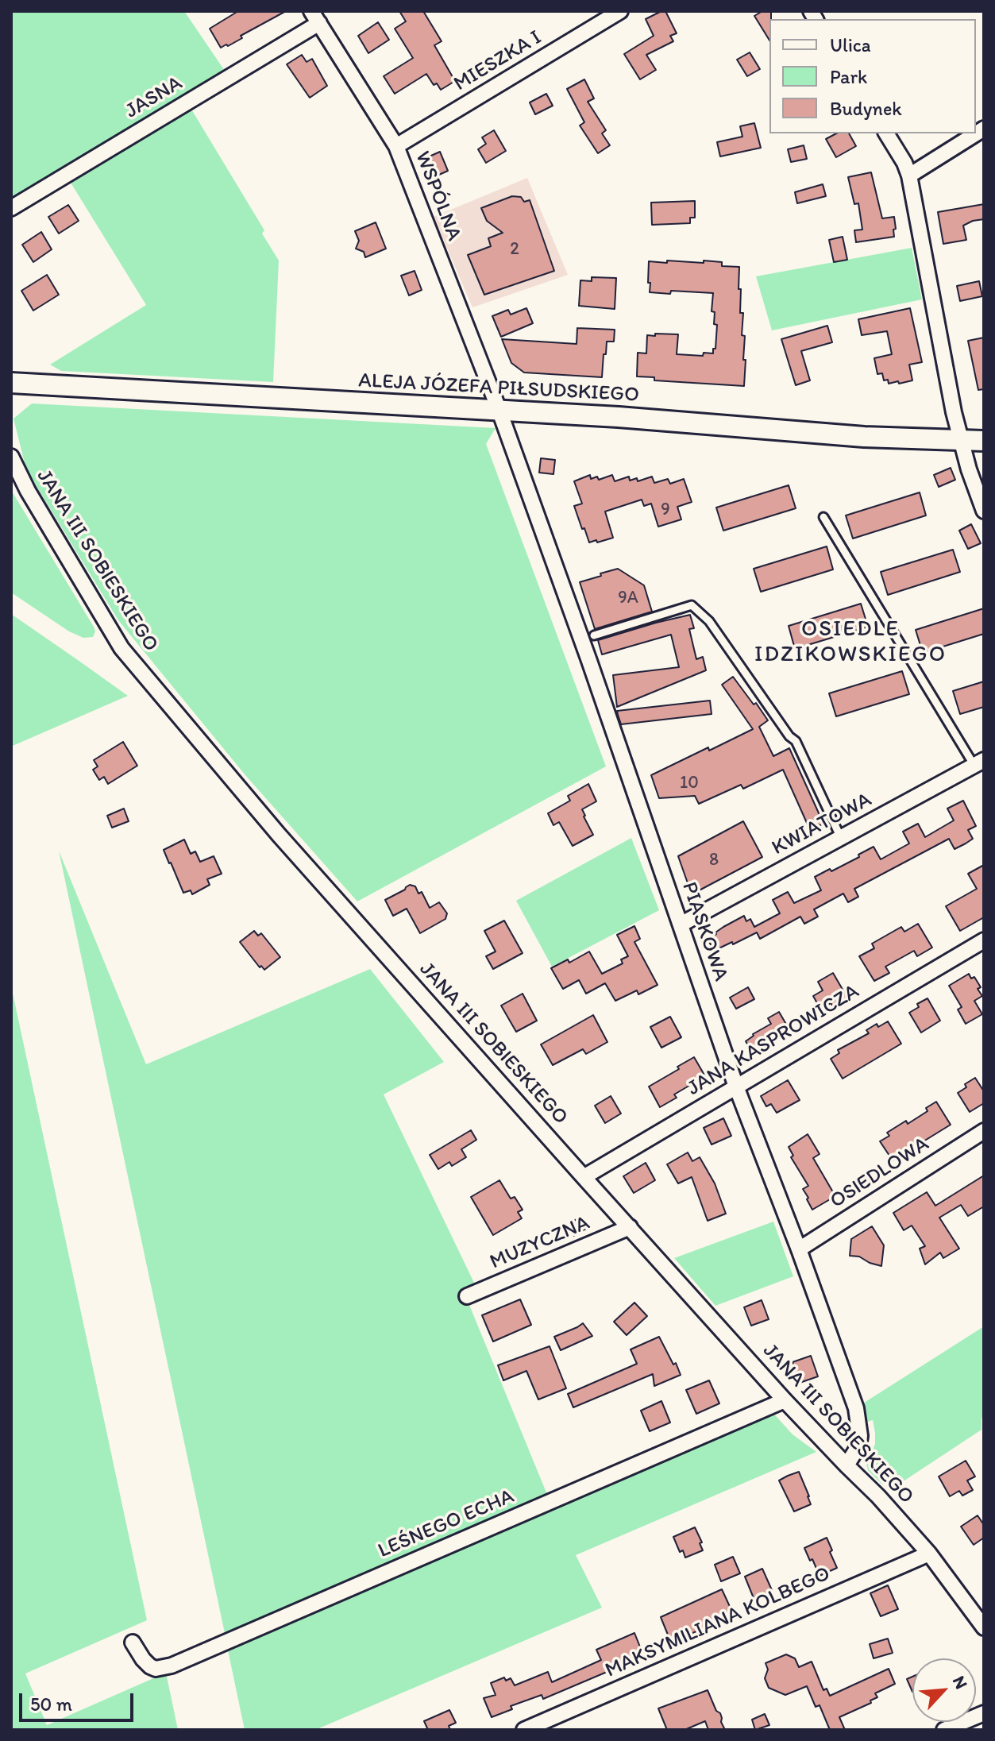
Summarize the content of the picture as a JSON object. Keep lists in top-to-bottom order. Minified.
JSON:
{"streets":{"main road":["ALEJA JÓZEFA PIŁSUDSKIEGO"],"street":["MIESZKA I","JASNA","WSPÓLNA","JANA III SOBIESKIEGO","KWIATOWA","PIASKOWA","JANA KASPROWICZA","OSIEDLOWA","MUZYCZNA","LEŚNEGO ECHA","MAKSYMILIANA KOLBEGO"]},"crossings":[["MIESZKA I","WSPÓLNA"],["JASNA","WSPÓLNA"],["WSPÓLNA","ALEJA JÓZEFA PIŁSUDSKIEGO"],["WSPÓLNA","PIASKOWA"],["ALEJA JÓZEFA PIŁSUDSKIEGO","PIASKOWA"],["JANA III SOBIESKIEGO","PIASKOWA"],["JANA III SOBIESKIEGO","JANA KASPROWICZA"],["JANA III SOBIESKIEGO","MUZYCZNA"],["JANA III SOBIESKIEGO","LEŚNEGO ECHA"],["JANA III SOBIESKIEGO","MAKSYMILIANA KOLBEGO"],["KWIATOWA","PIASKOWA"],["PIASKOWA","JANA KASPROWICZA"],["PIASKOWA","OSIEDLOWA"]],"districts":["OSIEDLE IDZIKOWSKIEGO"],"house_numbers":["2","9","9A","10","8"],"legend":["Ulica","Park","Budynek"],"scale_bar":"50 m","north":"top right"}
